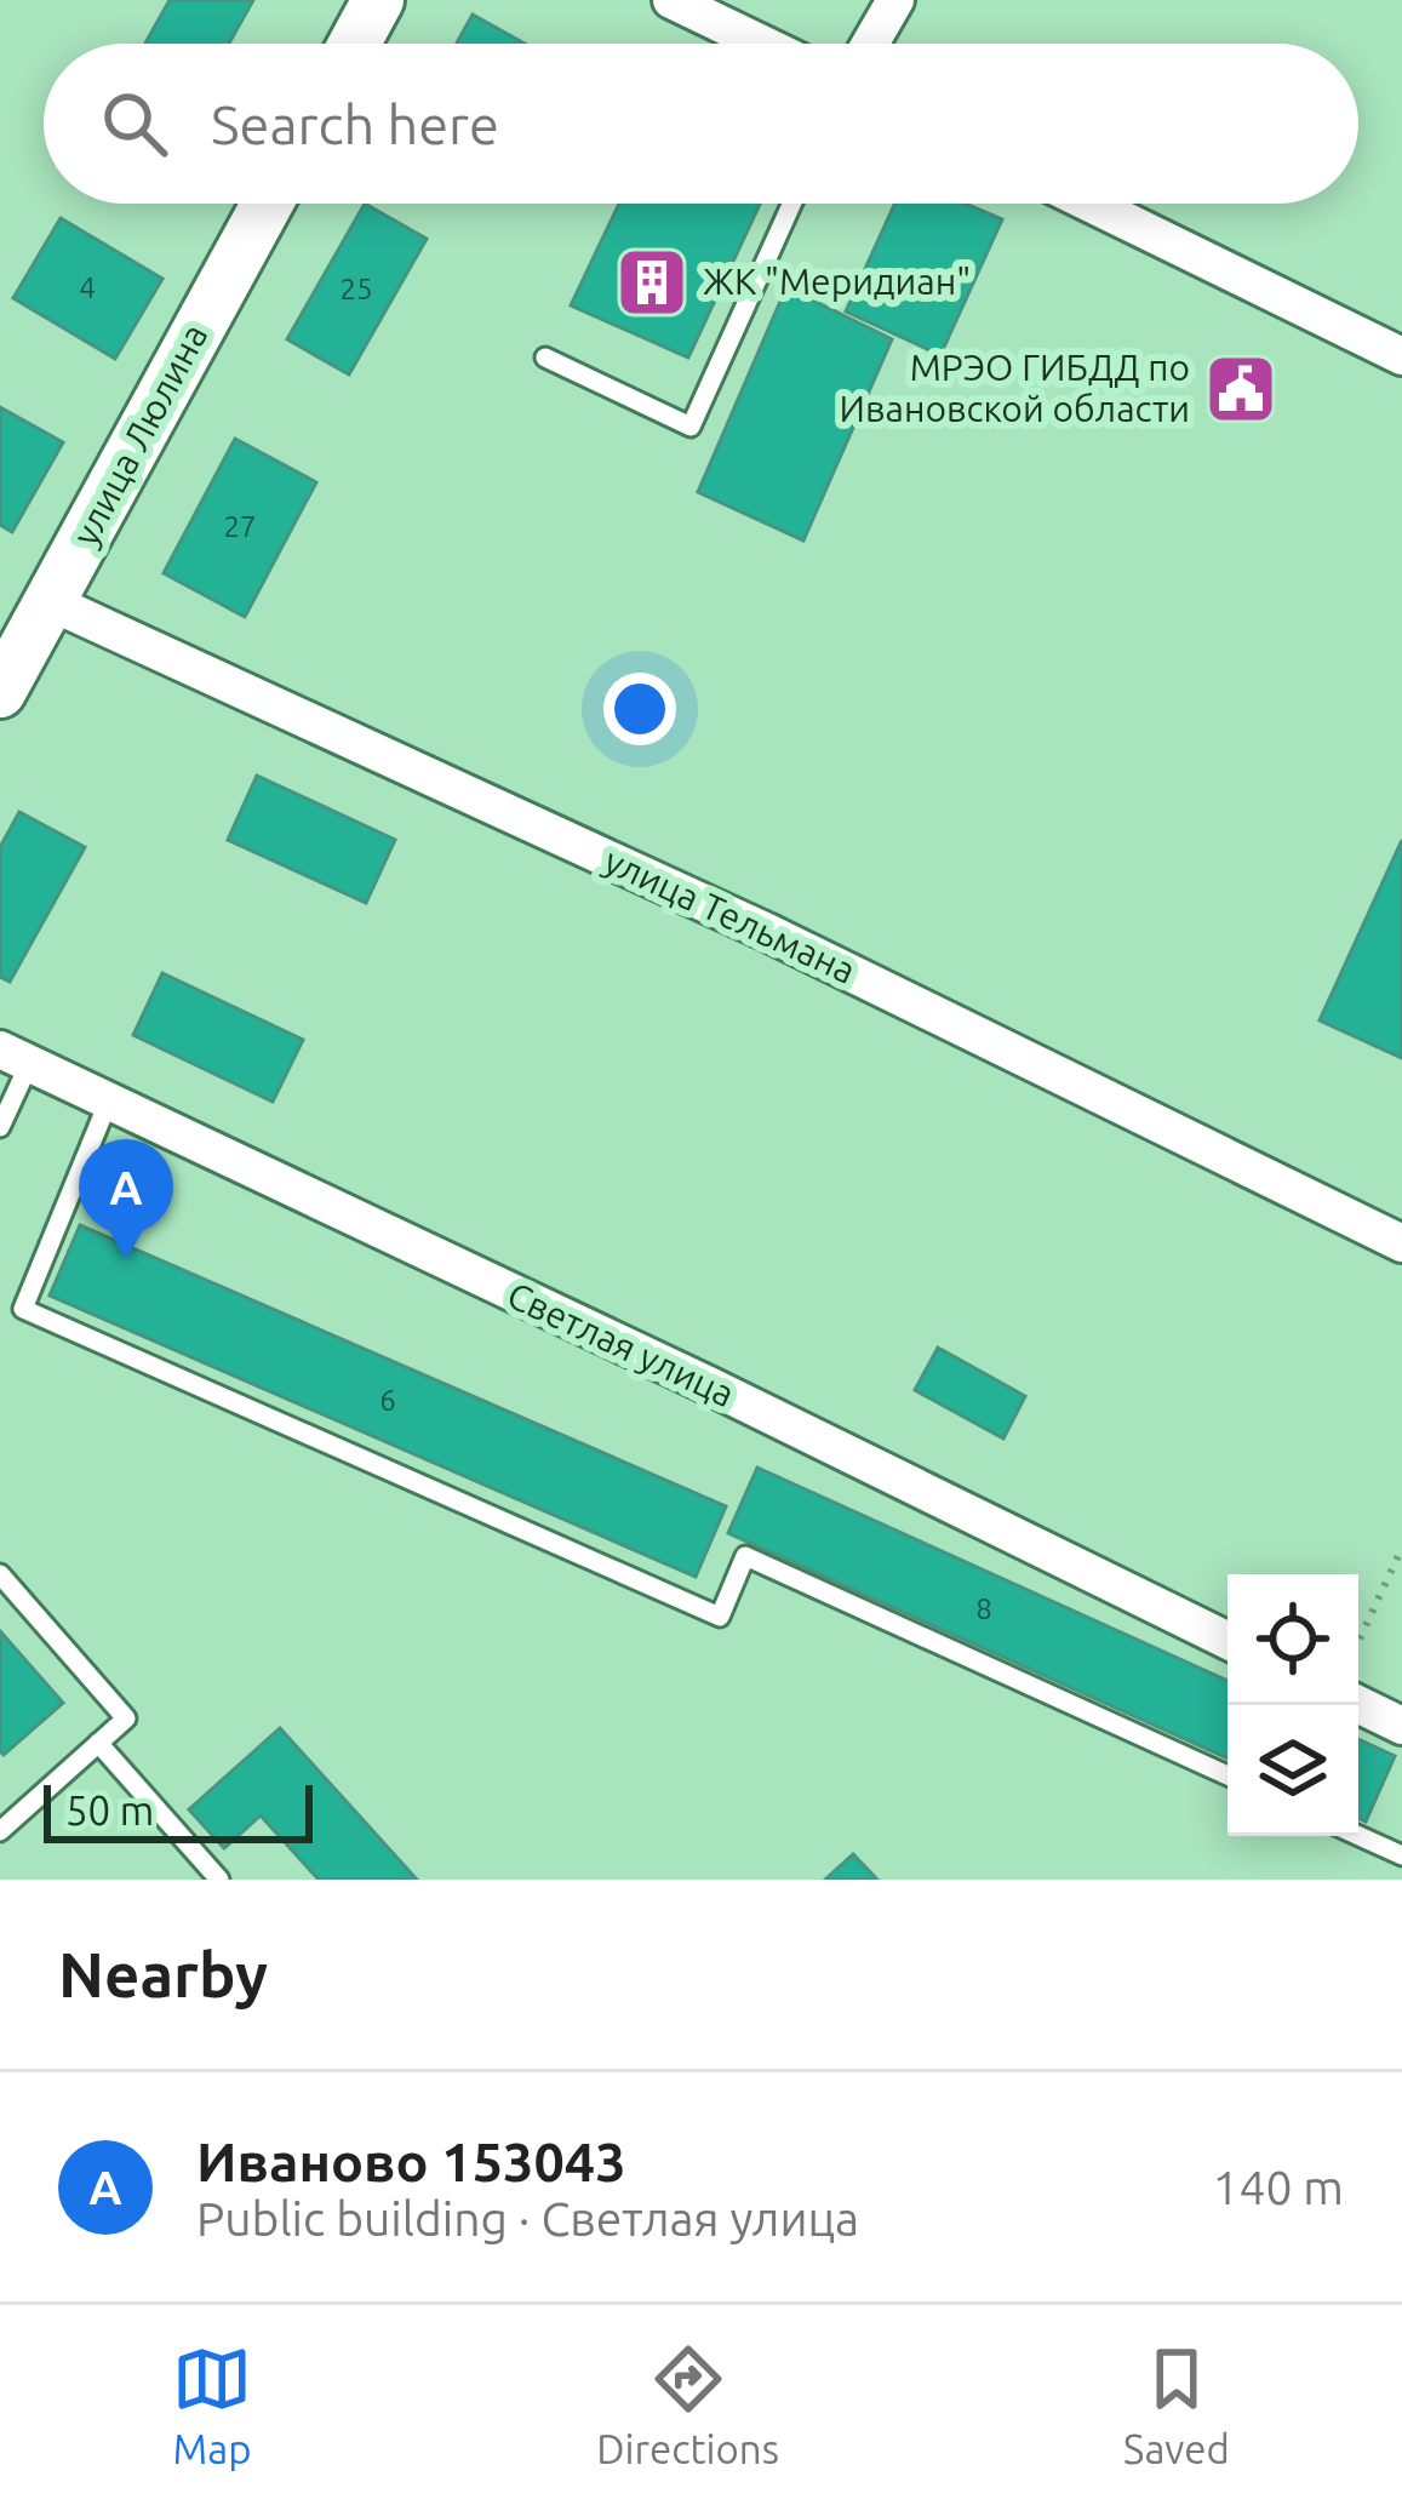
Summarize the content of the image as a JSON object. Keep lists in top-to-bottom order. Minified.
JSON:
{"streets":{"main road":["улица Люлина"],"street":["улица Тельмана","Светлая улица"]},"crossings":[["улица Люлина","улица Тельмана"]],"places":{"building":["ЖК \"Меридиан\""],"public building":["МРЭО ГИБДД по Ивановской области"]},"house_numbers":["4","25","27","6","8"],"scale_bar":"50 m","page":{"search":"Search here","pins":"A","scale":"50 m","heading":"Nearby","list":[{"mark":"A","name":"Иваново 153043","note":"Public building · Светлая улица","value":"140 m"}],"nav":["Map","Directions","Saved"]}}
